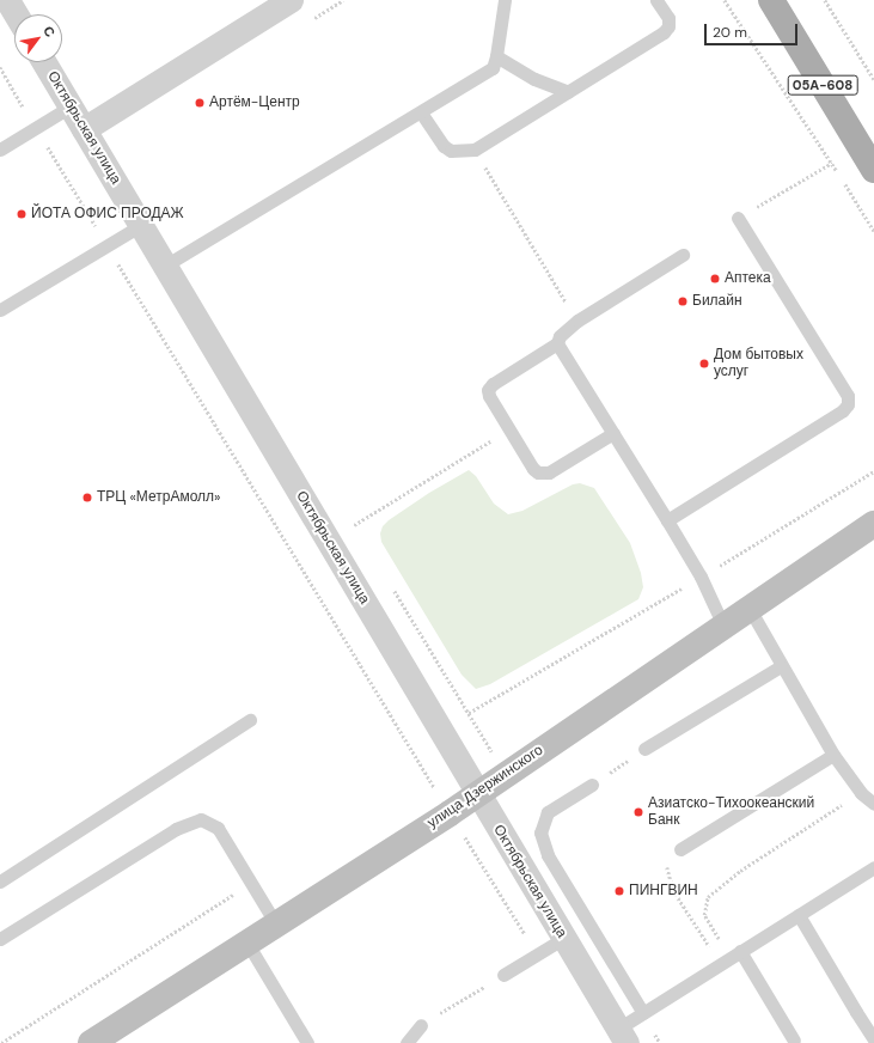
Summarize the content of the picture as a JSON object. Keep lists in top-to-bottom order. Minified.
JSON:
{"streets":{"main road":["05А-608","улица Дзержинского"],"street":["Октябрьская улица"]},"crossings":[["Октябрьская улица","улица Дзержинского"]],"places":["Артём-Центр","ЙОТА ОФИС ПРОДАЖ","Аптека","Билайн","Дом бытовых услуг","ТРЦ «МетрАмолл»","Азиатско-Тихоокеанский Банк","ПИНГВИН"],"scale_bar":"20 m","north":"top right"}
